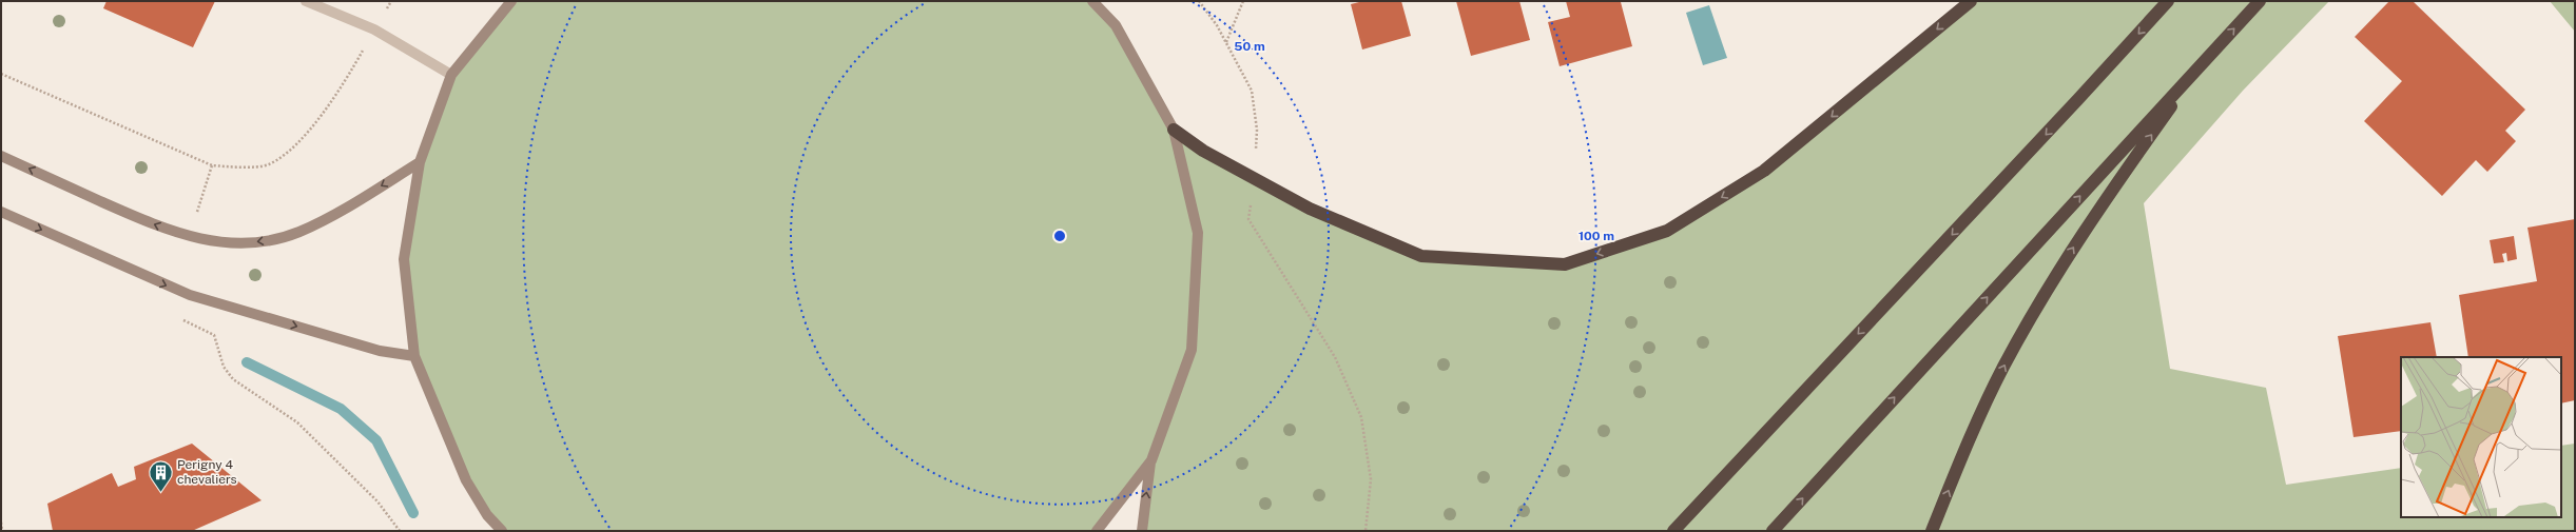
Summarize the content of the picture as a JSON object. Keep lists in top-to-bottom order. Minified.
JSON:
{"places":{"building":["Perigny 4 chevaliers"]},"rings":["50 m","100 m"]}
